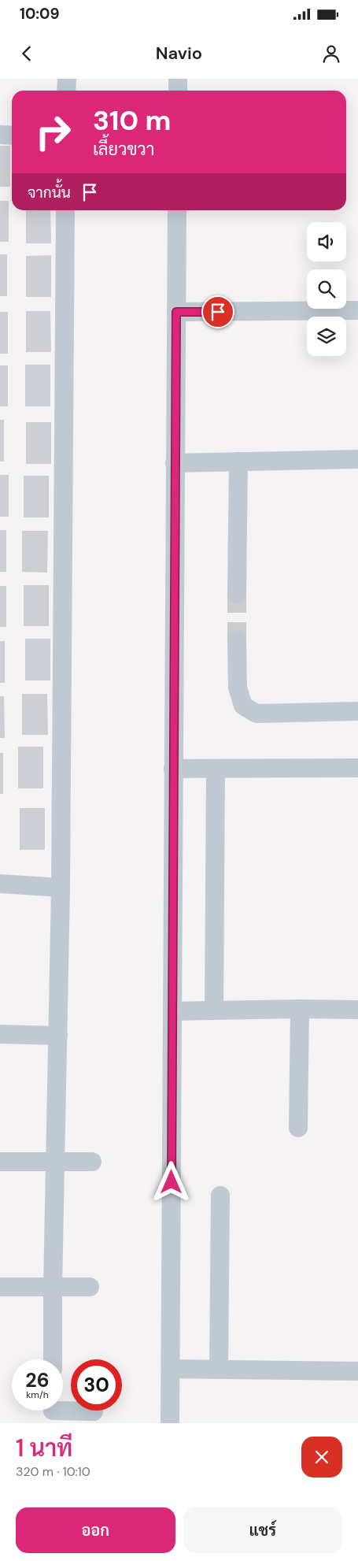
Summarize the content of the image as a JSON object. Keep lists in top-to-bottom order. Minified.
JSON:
{"page":{"status":"10:09","header":"Navio","turn":["310 m","เลี้ยวขวา"],"then":"จากนั้น","speed":"26 km/h","limit":"30","heading":["1 นาที","320 m · 10:10"],"buttons":["ออก","แชร์"]}}
